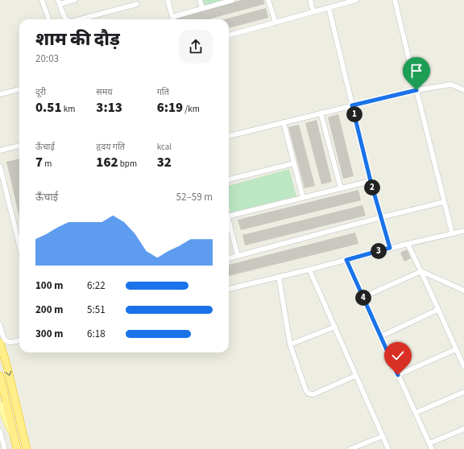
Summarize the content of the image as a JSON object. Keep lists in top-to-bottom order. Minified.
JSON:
{"page":{"heading":["शाम की दौड़","20:03"],"stats":[["दूरी","0.51 km"],["समय","3:13"],["गति","6:19 /km"],["ऊँचाई","7 m"],["हृदय गति","162 bpm"],["kcal","32"]],"pins":["1","2","3","4"],"chart":["ऊँचाई","52–59 m"],"list":[{"name":"100 m","note":"6:22"},{"name":"200 m","note":"5:51"},{"name":"300 m","note":"6:18"}]}}
